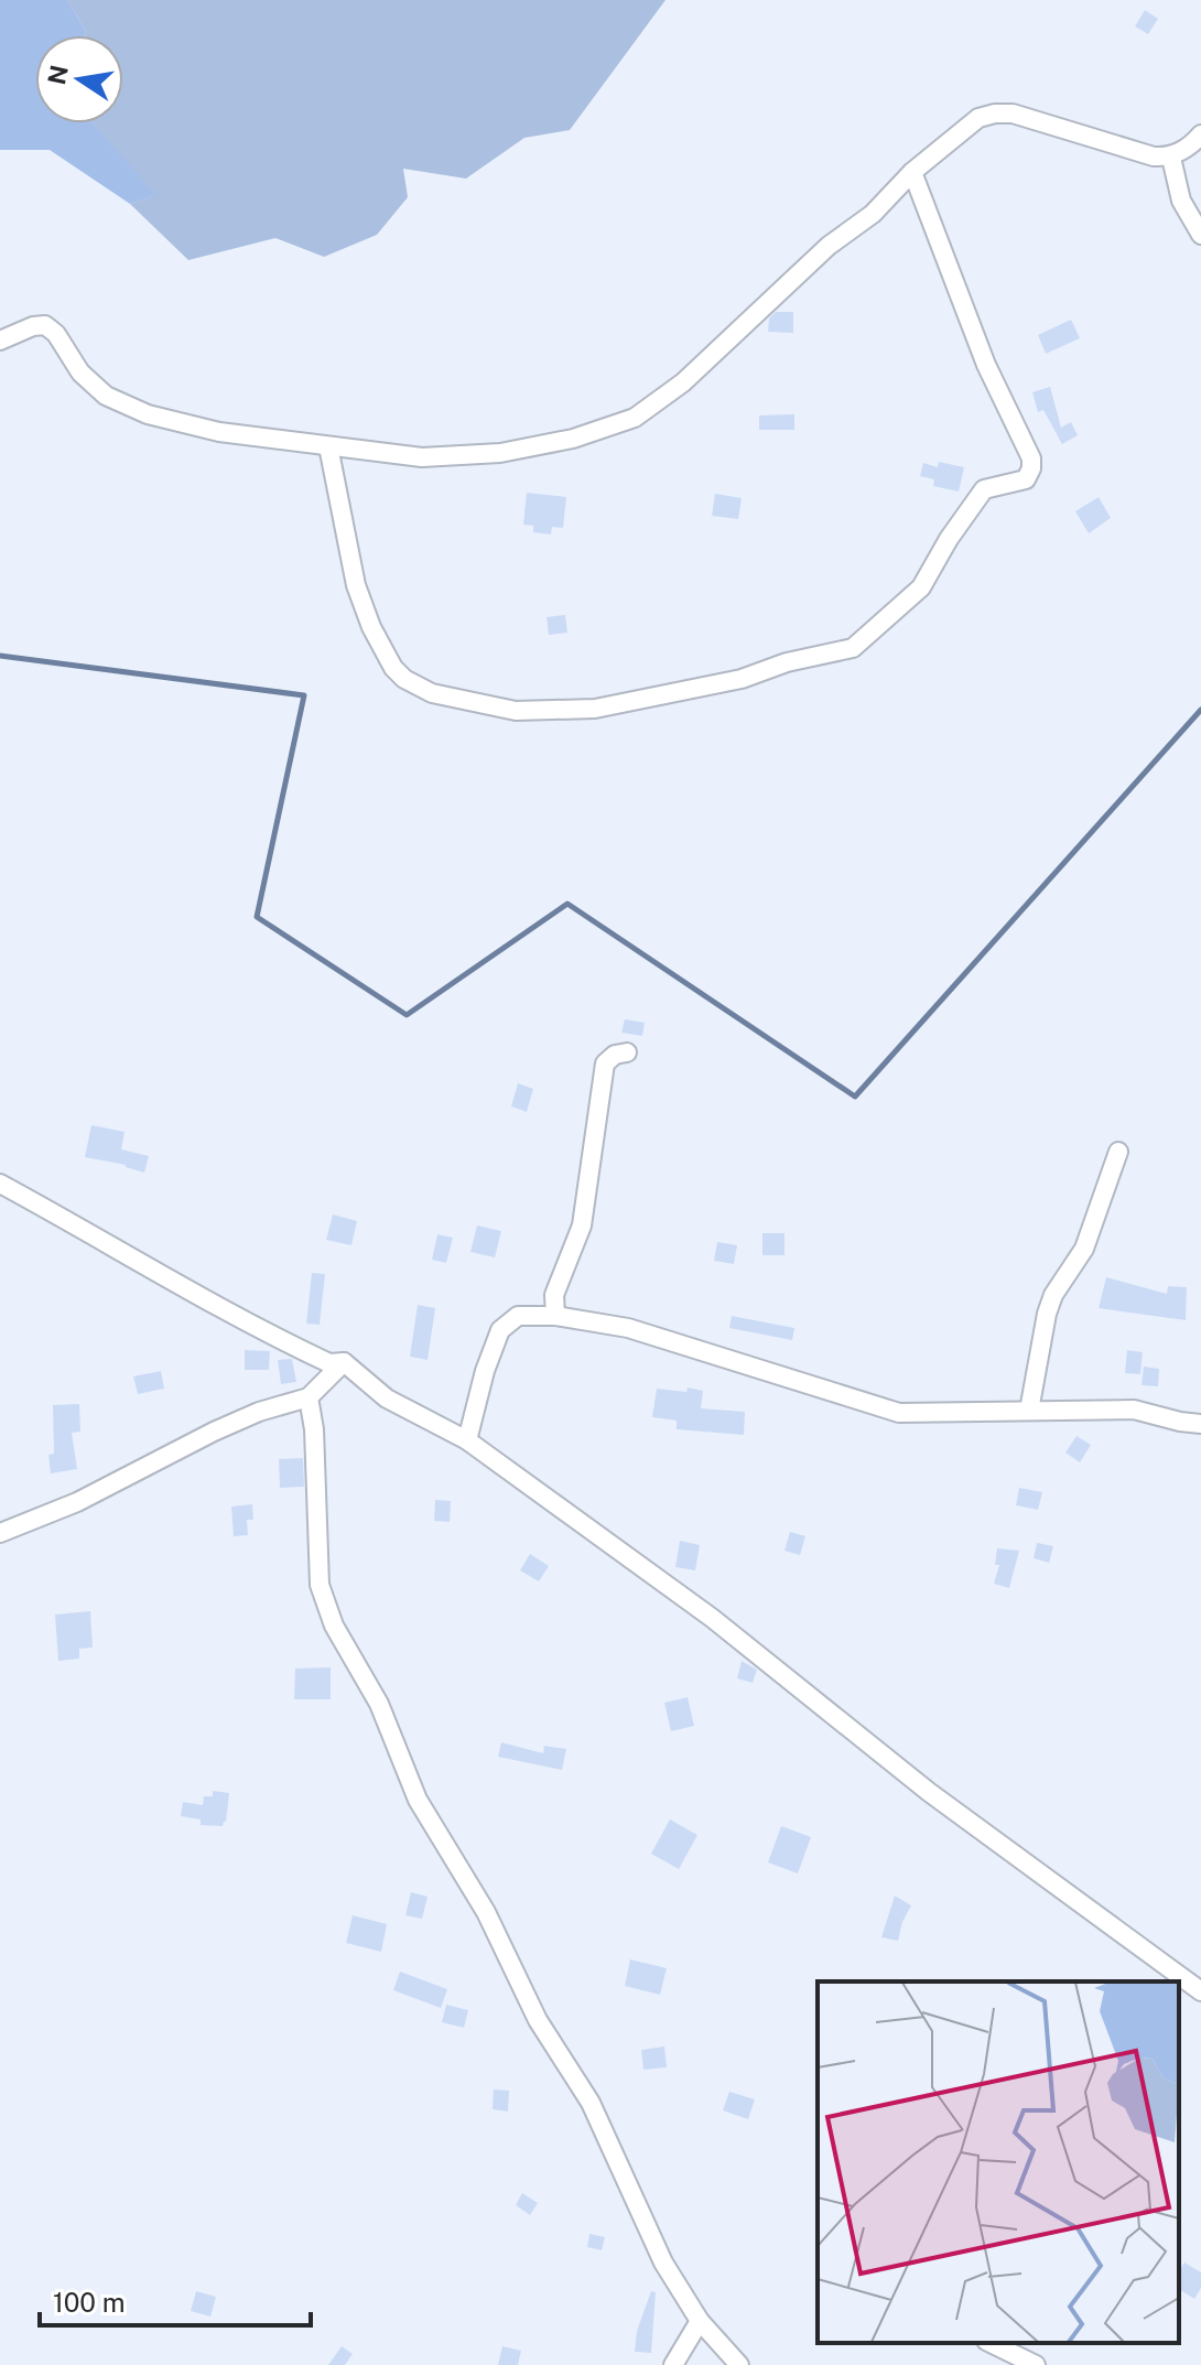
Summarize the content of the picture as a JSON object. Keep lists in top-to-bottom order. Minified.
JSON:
{"scale_bar":"100 m","north":"left"}
